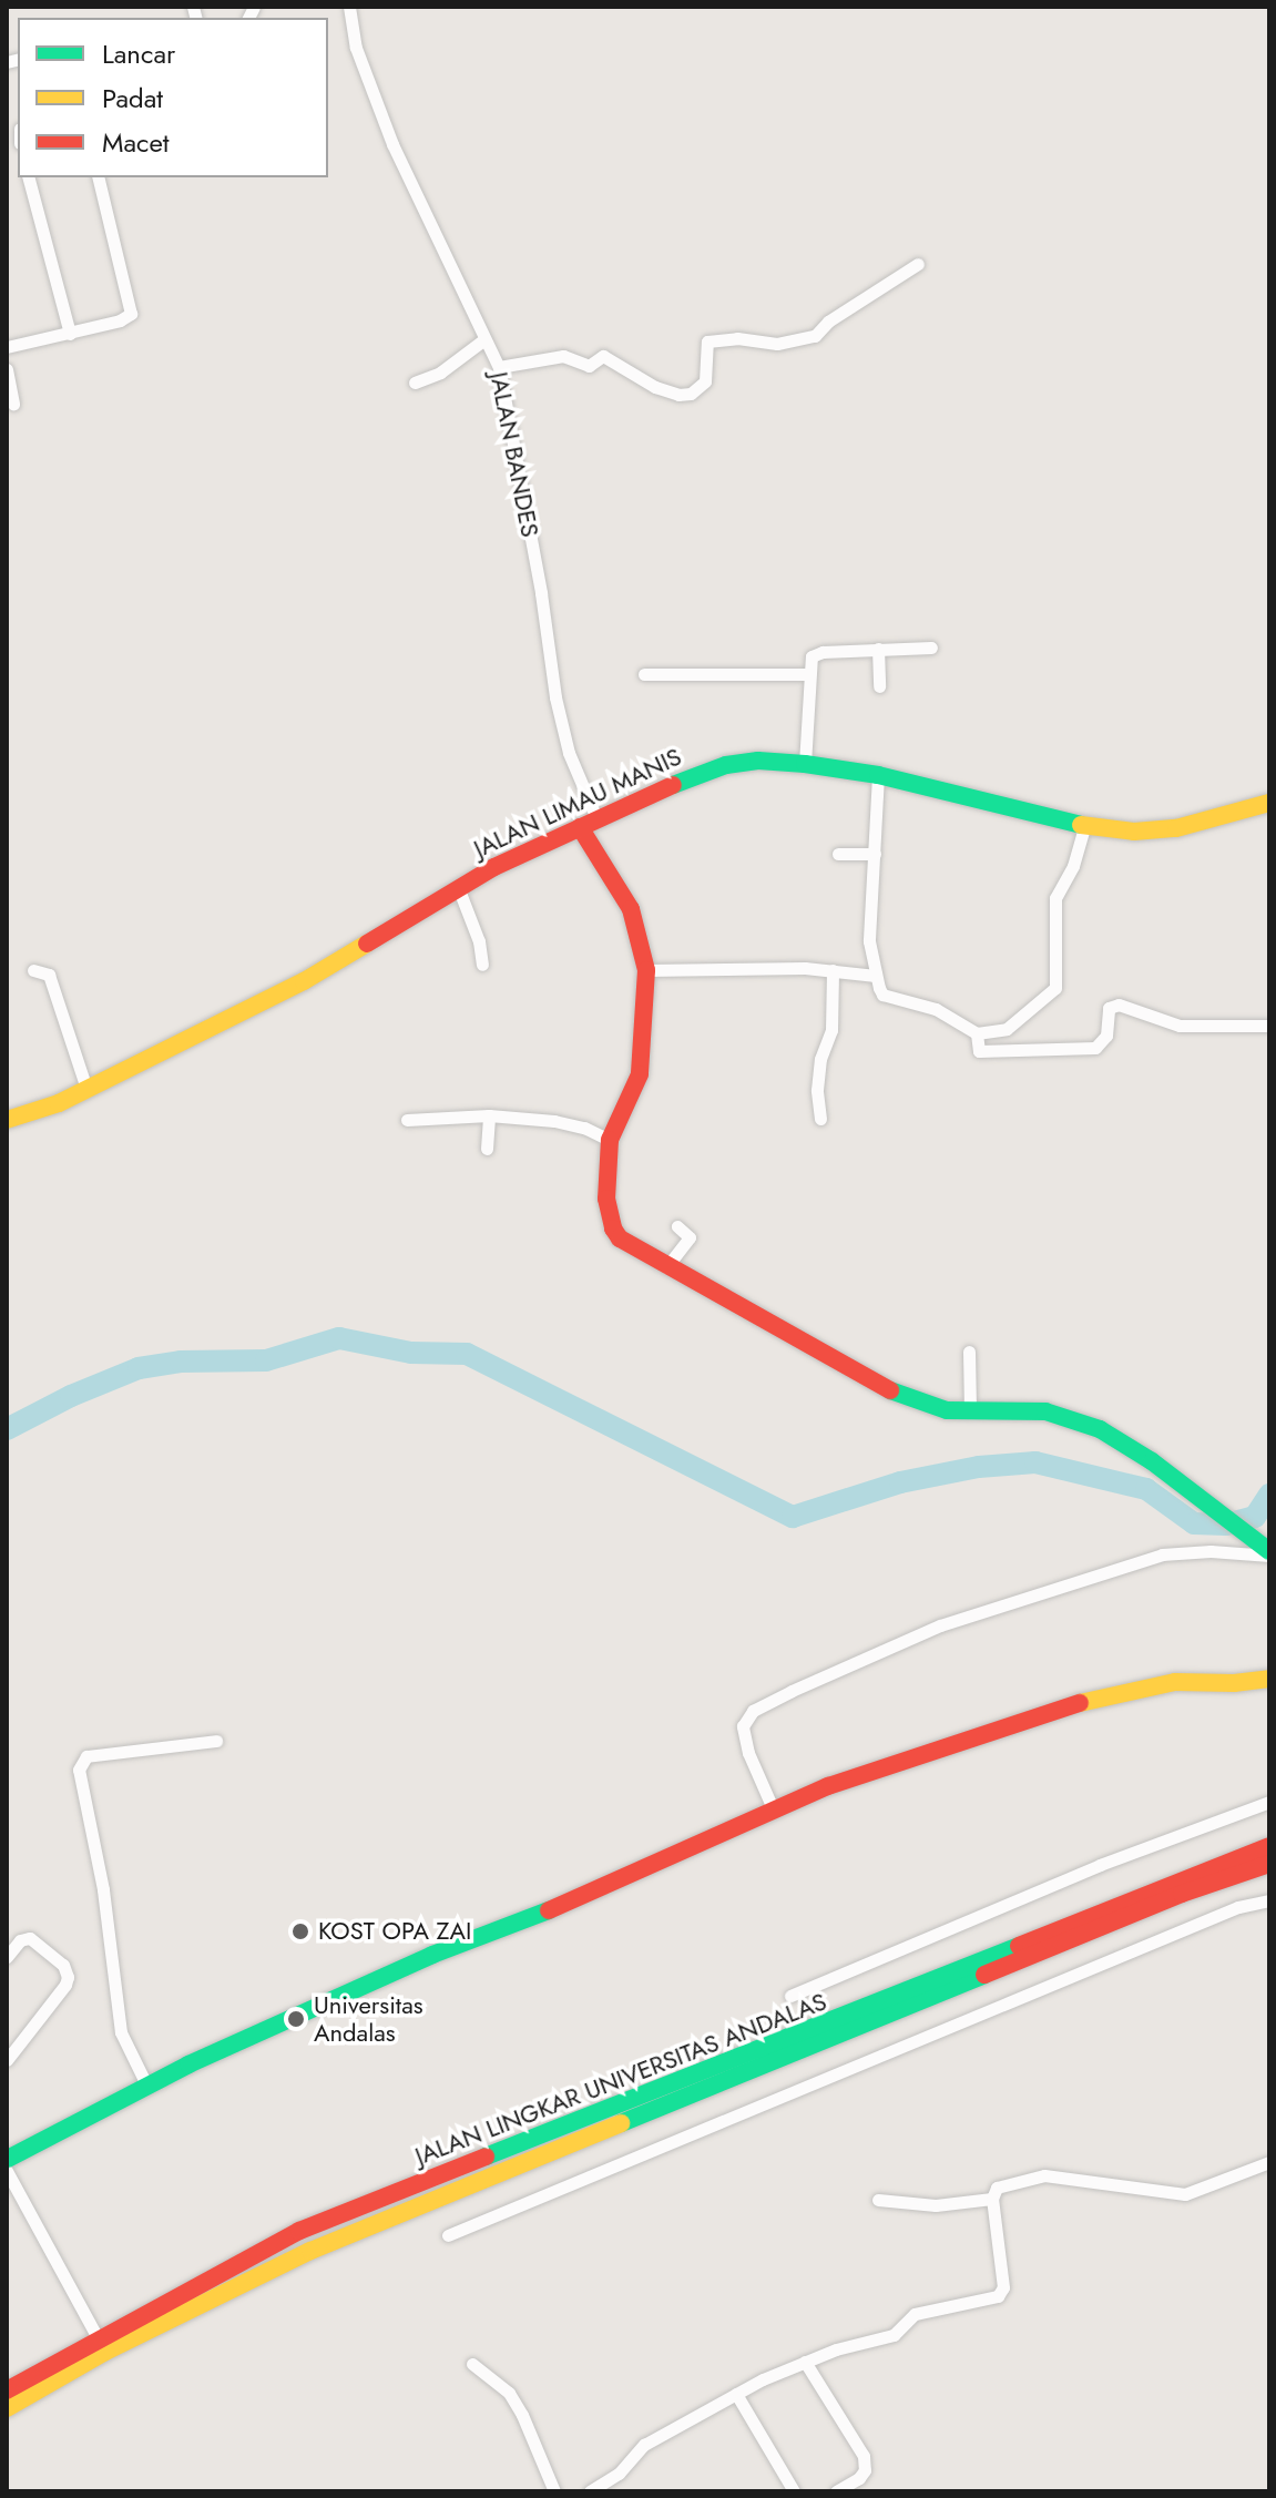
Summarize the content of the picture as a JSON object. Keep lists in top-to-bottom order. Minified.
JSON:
{"streets":{"street":["JALAN BANDES","JALAN LIMAU MANIS","JALAN LINGKAR UNIVERSITAS ANDALAS"]},"crossings":[["JALAN BANDES","JALAN LIMAU MANIS"]],"places":["KOST OPA ZAI","Universitas Andalas"],"legend":["Lancar","Padat","Macet"]}
